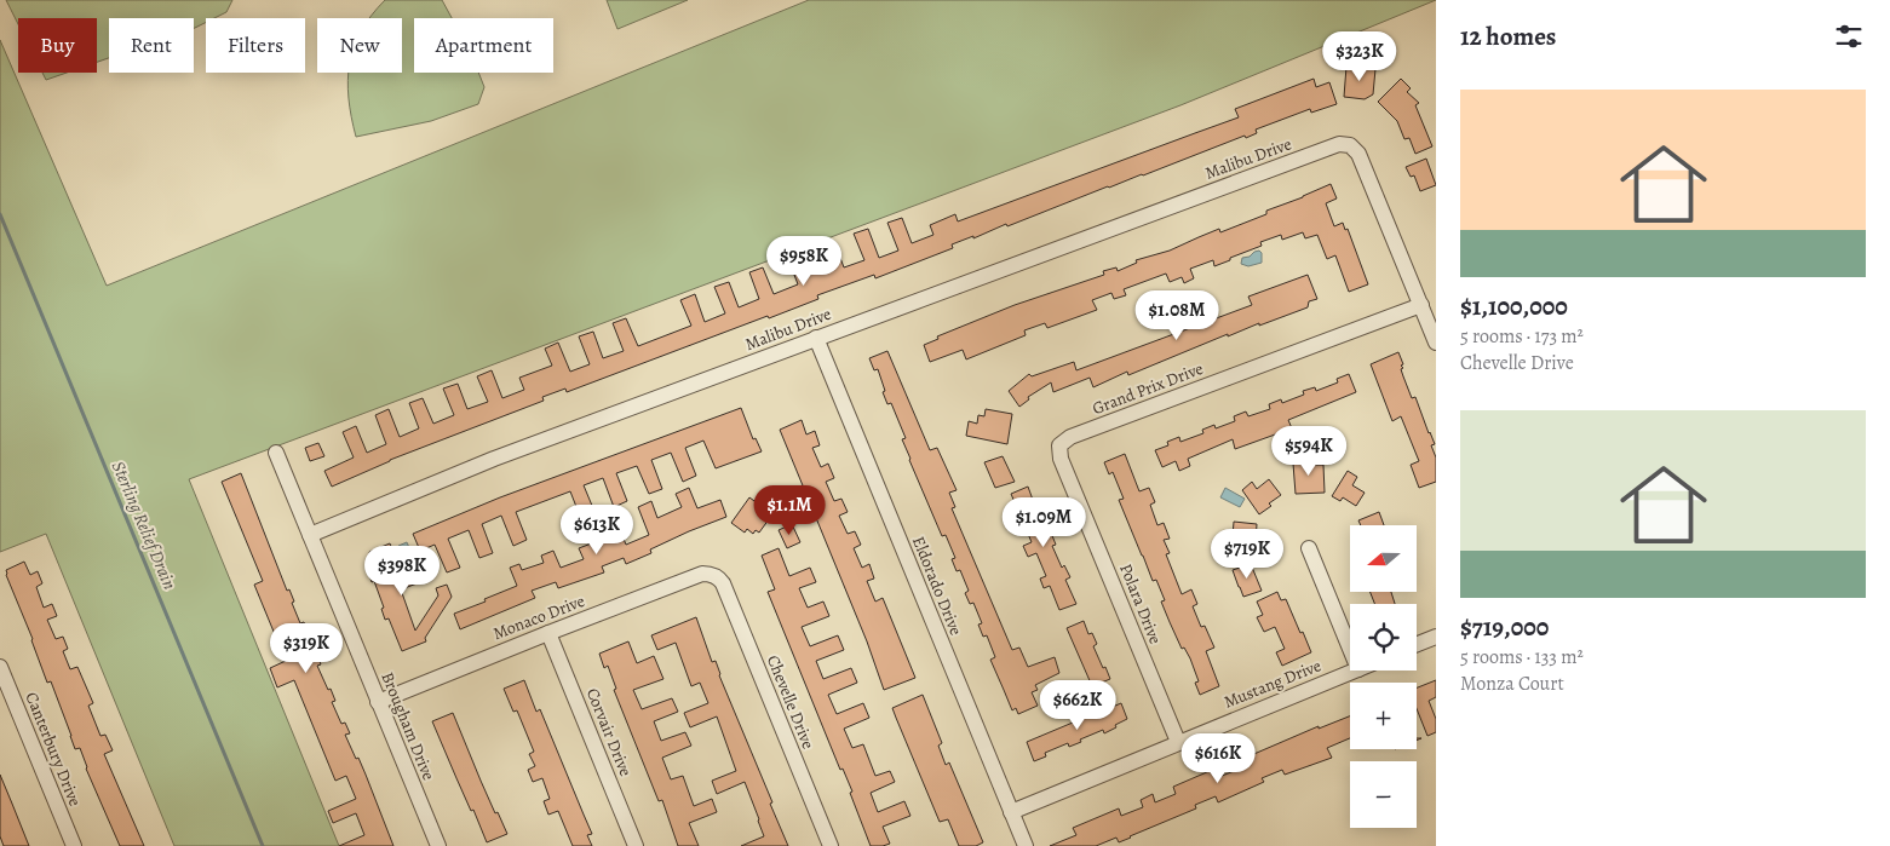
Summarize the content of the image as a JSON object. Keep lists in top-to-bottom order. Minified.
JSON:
{"streets":{"street":["Malibu Drive","Grand Prix Drive","Eldorado Drive","Polara Drive","Monaco Drive","Mustang Drive","Chevelle Drive","Brougham Drive","Corvair Drive","Canterbury Drive"]},"crossings":[["Malibu Drive","Grand Prix Drive"],["Malibu Drive","Eldorado Drive"],["Malibu Drive","Brougham Drive"],["Grand Prix Drive","Polara Drive"],["Eldorado Drive","Mustang Drive"],["Polara Drive","Mustang Drive"],["Monaco Drive","Chevelle Drive"],["Monaco Drive","Brougham Drive"],["Monaco Drive","Corvair Drive"]],"water":["Sterling Relief Drain"],"north":"left","page":{"heading":"12 homes","chip":["Buy","Rent","Filters","New","Apartment"],"price":["$323K","$958K","$1.08M","$594K","$1.1M","$1.09M","$613K","$719K","$398K","$319K","$662K","$616K"],"list":[{"name":"$1,100,000","note":"5 rooms · 173 m² · Chevelle Drive"},{"name":"$719,000","note":"5 rooms · 133 m² · Monza Court"}],"map_buttons":["+","−"]}}
